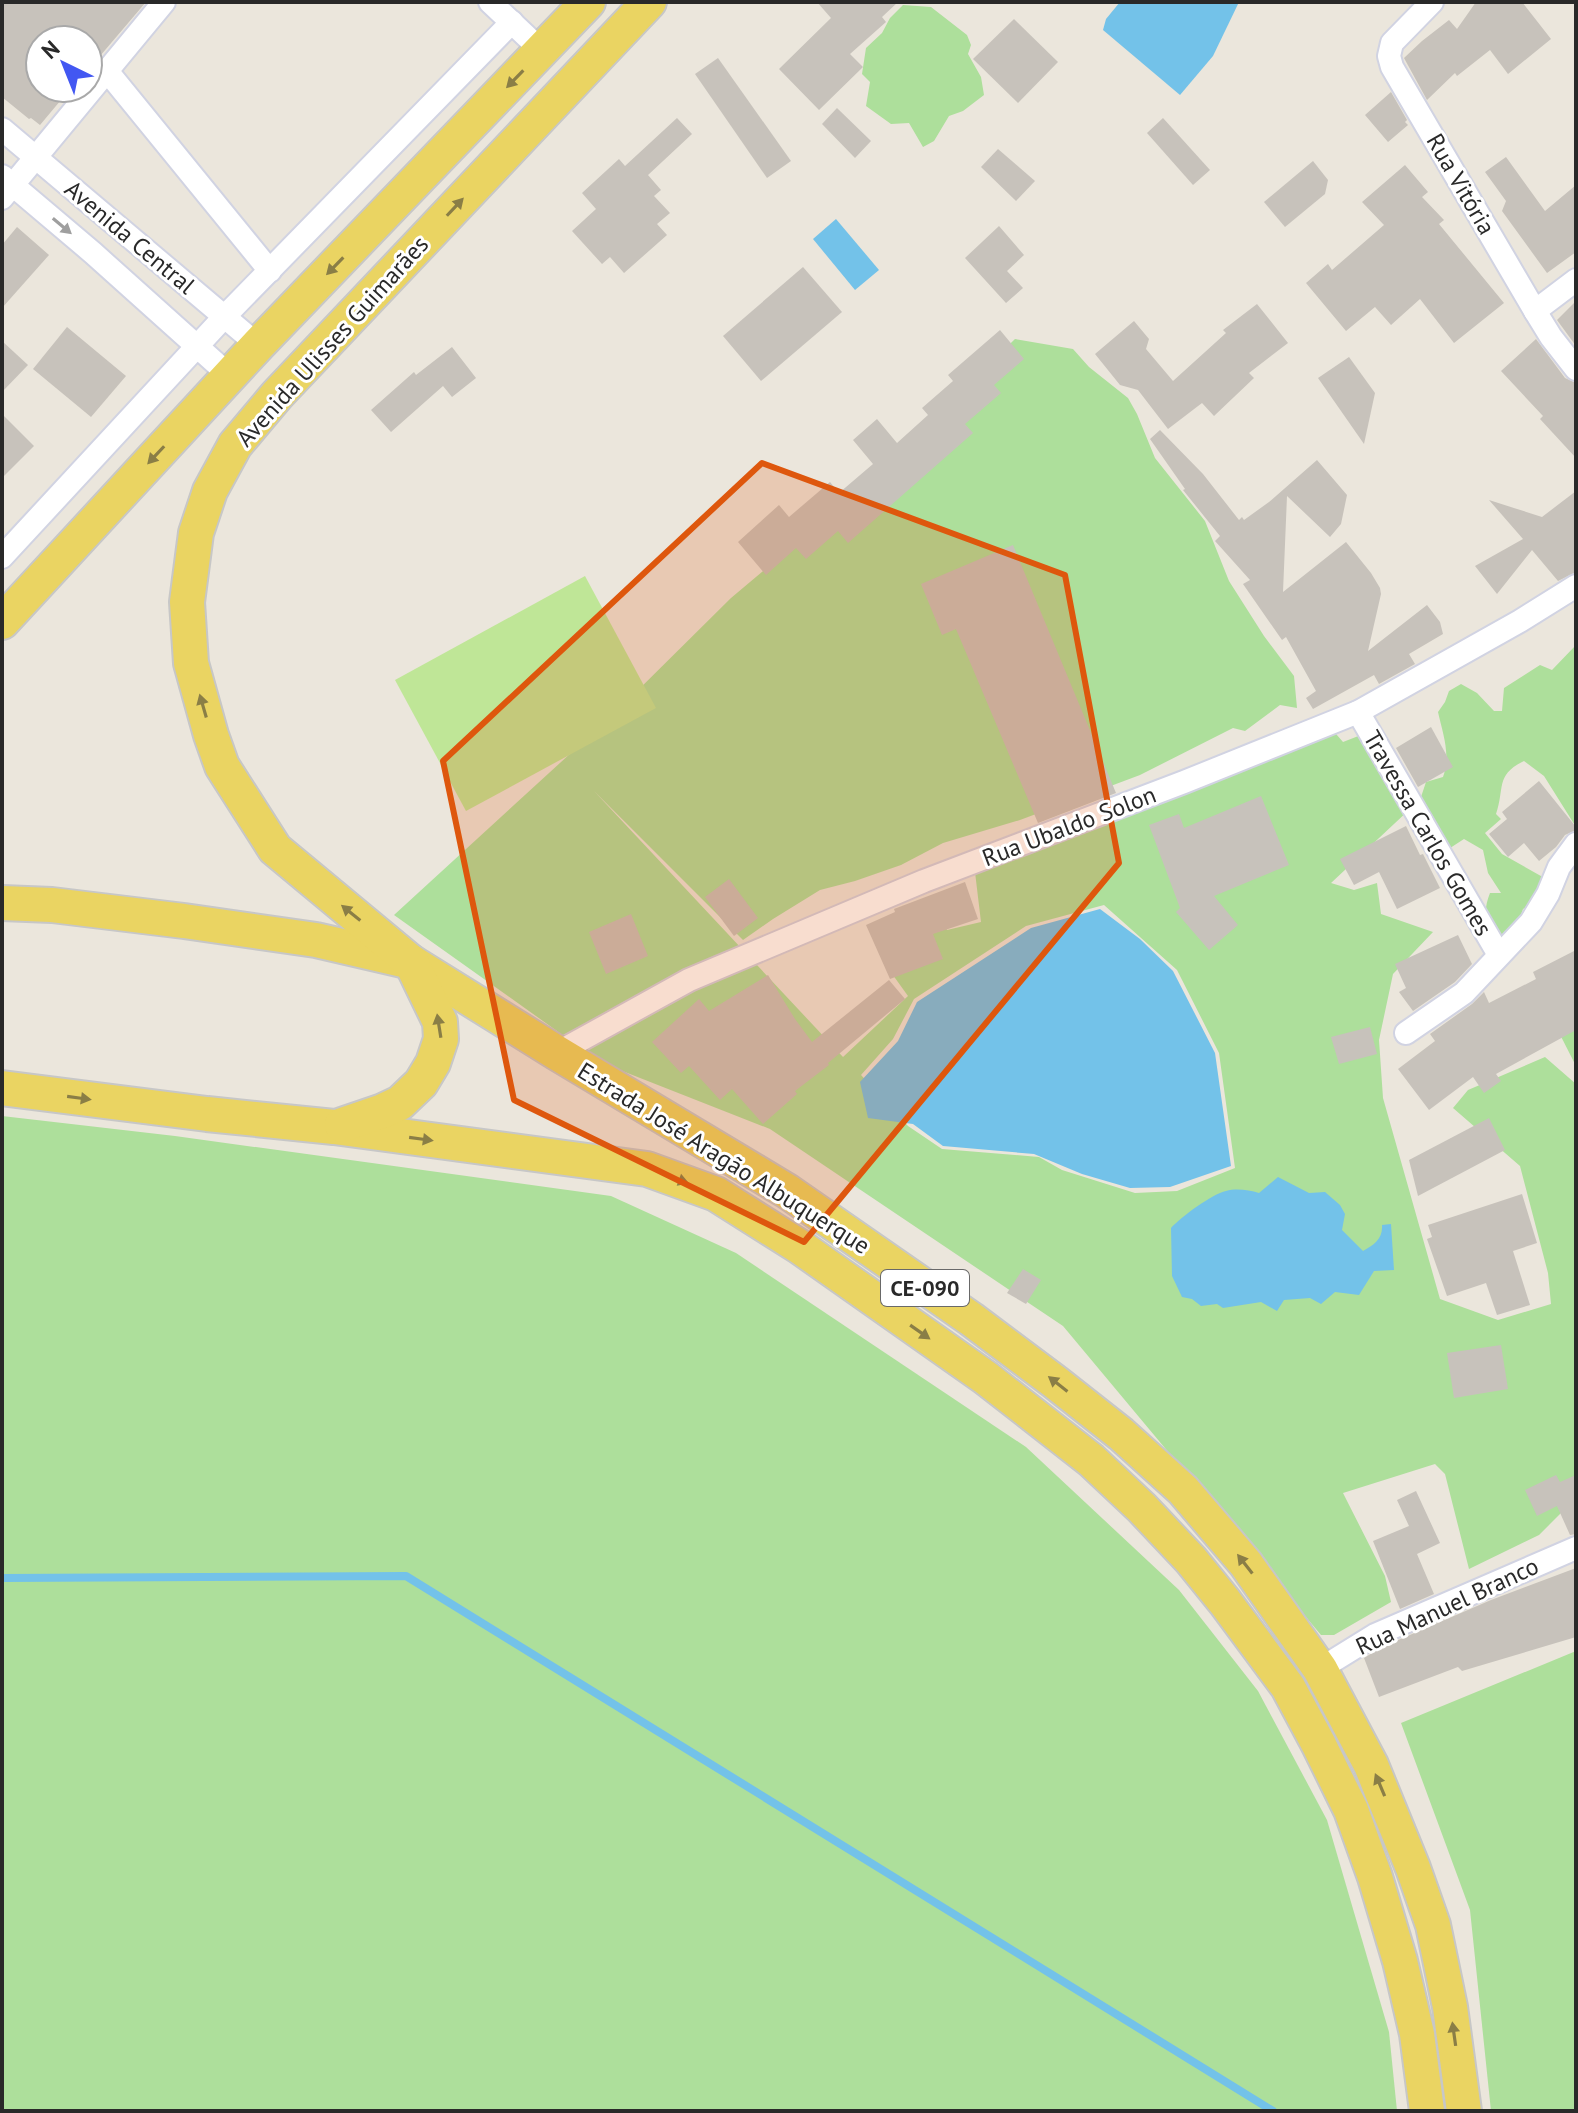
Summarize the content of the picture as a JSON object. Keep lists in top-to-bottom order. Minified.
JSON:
{"streets":{"main road":["Avenida Ulisses Guimarães","Estrada José Aragão Albuquerque","CE-090"],"street":["Rua Vitória","Avenida Central","Rua Ubaldo Solon","Travessa Carlos Gomes","Rua Manuel Branco"]},"crossings":[["Avenida Central","Avenida Ulisses Guimarães"],["Avenida Ulisses Guimarães","Estrada José Aragão Albuquerque"],["Rua Ubaldo Solon","Travessa Carlos Gomes"],["Rua Ubaldo Solon","Estrada José Aragão Albuquerque"],["Estrada José Aragão Albuquerque","Rua Manuel Branco"]],"north":"top left"}
